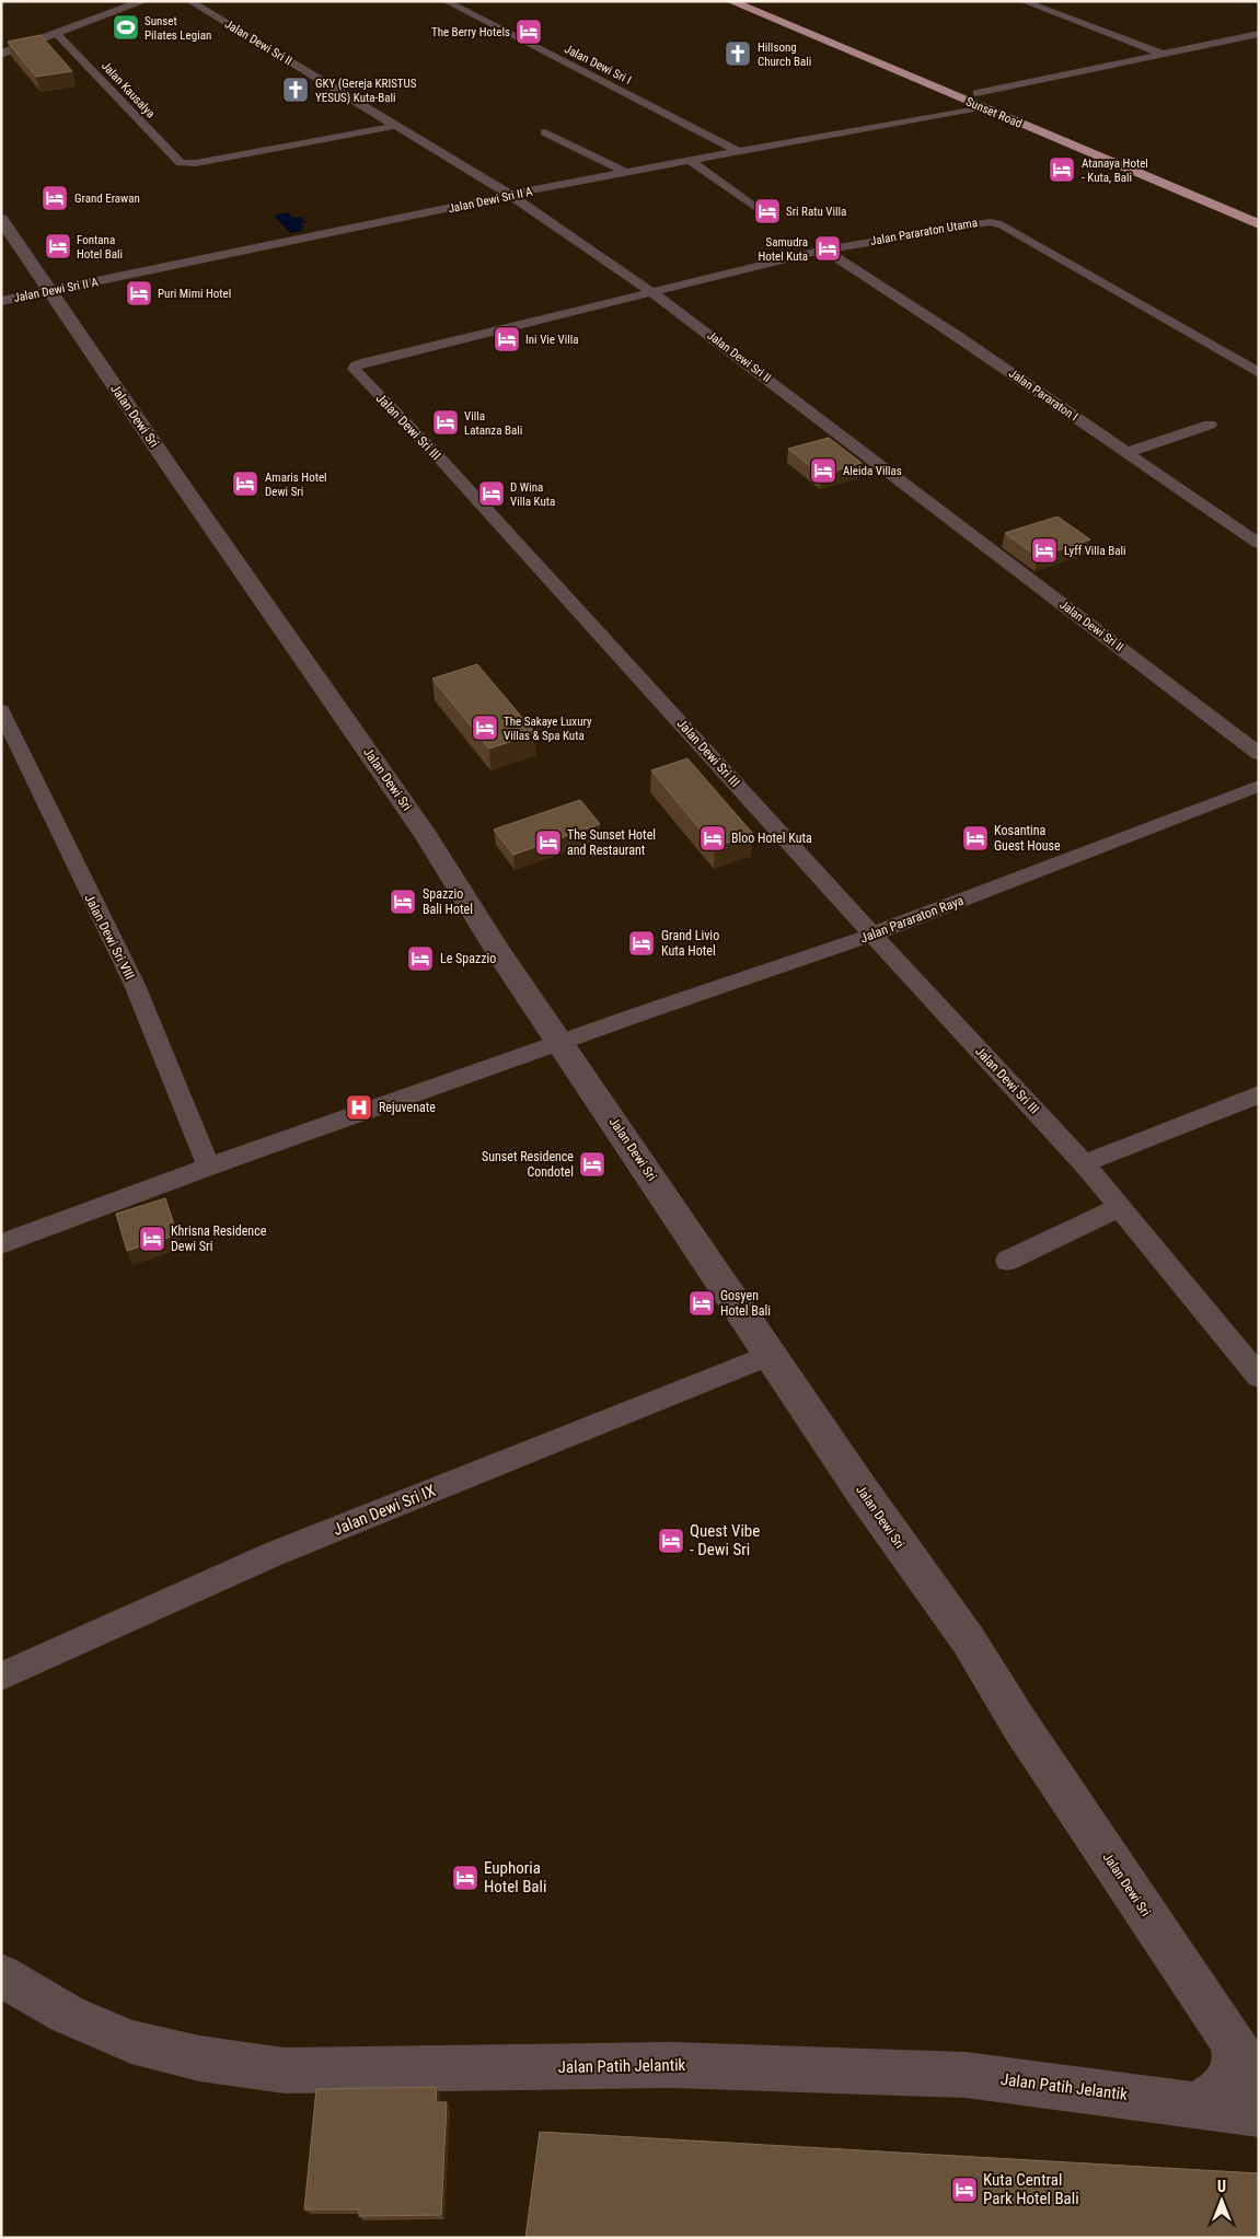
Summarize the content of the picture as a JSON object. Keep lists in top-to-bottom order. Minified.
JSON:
{"streets":{"highway":["Sunset Road"],"street":["Jalan Dewi Sri II","Jalan Dewi Sri I","Jalan Kausalya","Jalan Dewi Sri II A","Jalan Pararaton Utama","Jalan Pararaton I","Jalan Dewi Sri","Jalan Dewi Sri III","Jalan Pararaton Raya","Jalan Dewi Sri VIII","Jalan Dewi Sri IX","Jalan Patih Jelantik"]},"crossings":[["Jalan Dewi Sri II","Jalan Kausalya"],["Jalan Dewi Sri II","Jalan Dewi Sri II A"],["Jalan Dewi Sri II","Jalan Pararaton Utama"],["Jalan Dewi Sri II","Jalan Dewi Sri III"],["Jalan Dewi Sri I","Jalan Dewi Sri II A"],["Sunset Road","Jalan Dewi Sri II A"],["Jalan Dewi Sri II A","Jalan Dewi Sri"],["Jalan Pararaton Utama","Jalan Pararaton I"],["Jalan Pararaton Utama","Jalan Dewi Sri III"],["Jalan Dewi Sri","Jalan Pararaton Raya"],["Jalan Dewi Sri","Jalan Dewi Sri IX"],["Jalan Dewi Sri III","Jalan Pararaton Raya"],["Jalan Pararaton Raya","Jalan Dewi Sri VIII"]],"places":{"sports":["Sunset Pilates Legian"],"hotel":["The Berry Hotels","Atanaya Hotel - Kuta, Bali","Grand Erawan","Sri Ratu Villa","Fontana Hotel Bali","Samudra Hotel Kuta","Puri Mimi Hotel","Ini Vie Villa","Villa Latanza Bali","Aleida Villas","Amaris Hotel Dewi Sri","D Wina Villa Kuta","Lyff Villa Bali","The Sakaye Luxury Villas & Spa Kuta","Bloo Hotel Kuta","Kosantina Guest House","The Sunset Hotel and Restaurant","Spazzio Bali Hotel","Grand Livio Kuta Hotel","Le Spazzio","Sunset Residence Condotel","Khrisna Residence Dewi Sri","Gosyen Hotel Bali","Quest Vibe - Dewi Sri","Euphoria Hotel Bali","Kuta Central Park Hotel Bali"],"church":["Hillsong Church Bali","GKY (Gereja KRISTUS YESUS) Kuta-Bali"],"hospital":["Rejuvenate"]},"north":"top"}
